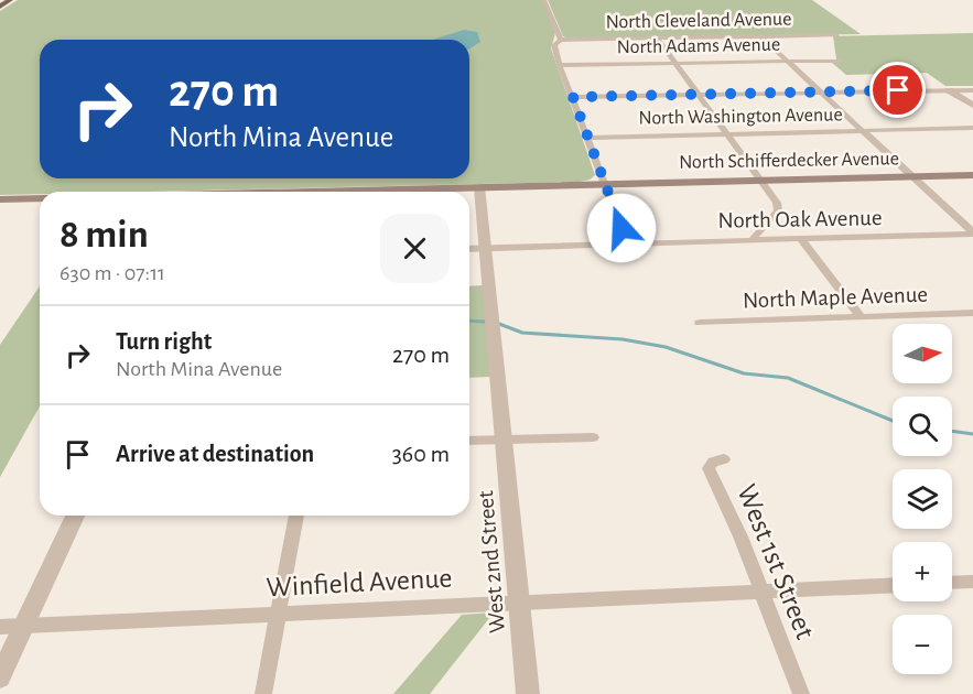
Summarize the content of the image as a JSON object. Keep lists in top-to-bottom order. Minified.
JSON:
{"streets":{"main road":["North Schifferdecker Avenue"],"street":["North Cleveland Avenue","North Adams Avenue","North Washington Avenue","North Oak Avenue","North Maple Avenue","West 2nd Street","West 1st Street","Winfield Avenue"]},"crossings":[["North Schifferdecker Avenue","West 2nd Street"],["North Oak Avenue","West 2nd Street"],["West 2nd Street","Winfield Avenue"],["West 1st Street","Winfield Avenue"]],"north":"right","page":{"turn":["270 m","North Mina Avenue"],"heading":["8 min","630 m · 07:11"],"list":[{"name":"Turn right","note":"North Mina Avenue","value":"270 m"},{"name":"Arrive at destination","value":"360 m"}],"map_buttons":["+","−"]}}
